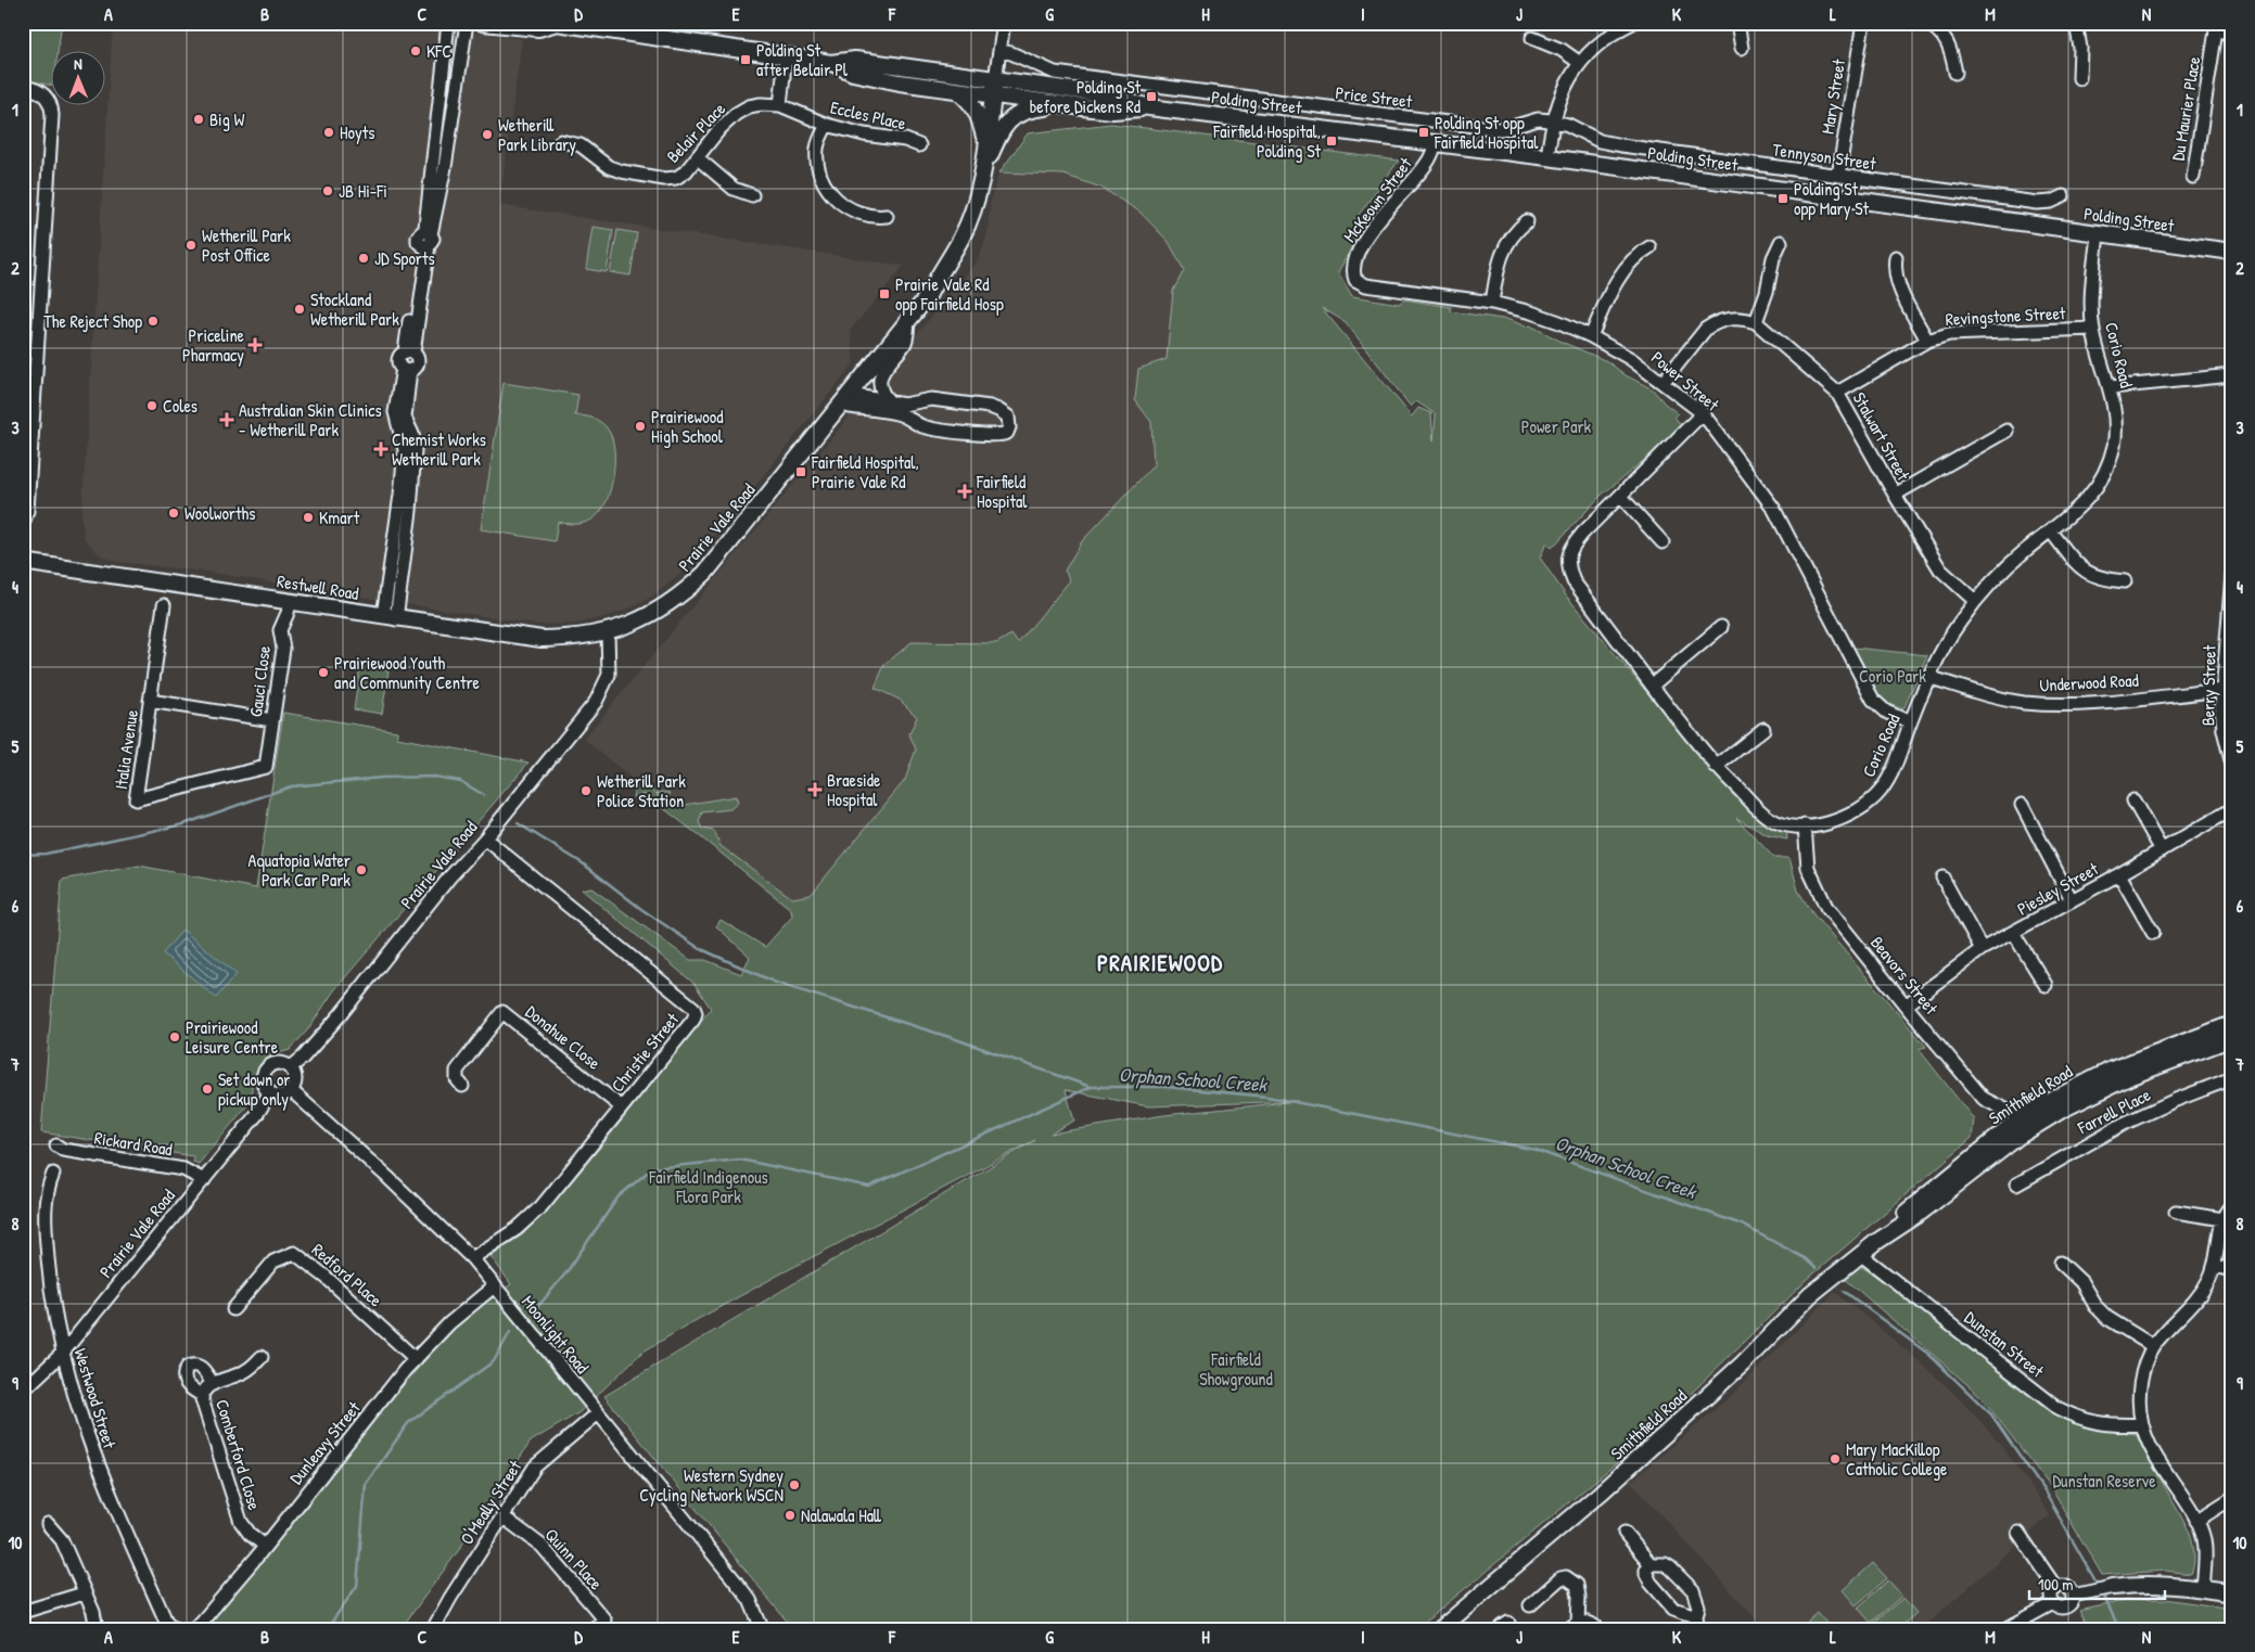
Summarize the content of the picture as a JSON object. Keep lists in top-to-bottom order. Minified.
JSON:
{"streets":{"main road":["Polding Street","Prairie Vale Road","Restwell Road","Smithfield Road"],"street":["Price Street","Mary Street","Du Maurier Place","Eccles Place","Belair Place","Tennyson Street","McKeown Street","Revingstone Street","Corio Road","Power Street","Stalwart Street","Gauci Close","Underwood Road","Berry Street","Italia Avenue","Piesley Street","Beavors Street","Donahue Close","Christie Street","Farrell Place","Rickard Road","Redford Place","Moonlight Road","Dunstan Street","Westwood Street","Dunleavy Street","Comberford Close","O'Meally Street","Quinn Place"]},"crossings":[["Price Street","Tennyson Street"],["Mary Street","Tennyson Street"],["Polding Street","McKeown Street"],["Polding Street","Corio Road"],["Polding Street","Prairie Vale Road"],["Eccles Place","Belair Place"],["McKeown Street","Power Street"],["Revingstone Street","Corio Road"],["Revingstone Street","Stalwart Street"],["Corio Road","Power Street"],["Corio Road","Stalwart Street"],["Corio Road","Underwood Road"],["Corio Road","Beavors Street"],["Prairie Vale Road","Restwell Road"],["Prairie Vale Road","Christie Street"],["Prairie Vale Road","Rickard Road"],["Prairie Vale Road","Moonlight Road"],["Prairie Vale Road","Westwood Street"],["Restwell Road","Gauci Close"],["Gauci Close","Italia Avenue"],["Underwood Road","Berry Street"],["Piesley Street","Beavors Street"],["Beavors Street","Smithfield Road"],["Donahue Close","Christie Street"],["Christie Street","Moonlight Road"],["Smithfield Road","Dunstan Street"],["Redford Place","Dunleavy Street"],["Moonlight Road","Dunleavy Street"],["Moonlight Road","O'Meally Street"],["Dunleavy Street","Comberford Close"],["O'Meally Street","Quinn Place"]],"districts":["PRAIRIEWOOD"],"water":["Orphan School Creek"],"parks":["Power Park","Corio Park","Fairfield Indigenous Flora Park","Fairfield Showground","Dunstan Reserve"],"places":{"other":["KFC","Big W","Hoyts","Wetherill Park Library","JB Hi-Fi","Wetherill Park Post Office","JD Sports","Stockland Wetherill Park","The Reject Shop","Coles","Prairiewood High School","Woolworths","Kmart","Prairiewood Youth and Community Centre","Wetherill Park Police Station","Aquatopia Water Park Car Park","Prairiewood Leisure Centre","Set down or pickup only","Mary MacKillop Catholic College","Western Sydney Cycling Network WSCN","Nalawala Hall"],"transit":["Polding St after Belair Pl","Polding St before Dickens Rd","Polding St opp Fairfield Hospital","Fairfield Hospital, Polding St","Polding St opp Mary St","Prairie Vale Rd opp Fairfield Hosp","Fairfield Hospital, Prairie Vale Rd"],"health":["Priceline Pharmacy","Australian Skin Clinics - Wetherill Park","Chemist Works Wetherill Park","Fairfield Hospital","Braeside Hospital"]},"scale_bar":"100 m","north":"top","grid":{"columns":["A","B","C","D","E","F","G","H","I","J","K","L","M","N"],"rows":["1","2","3","4","5","6","7","8","9","10"]}}
